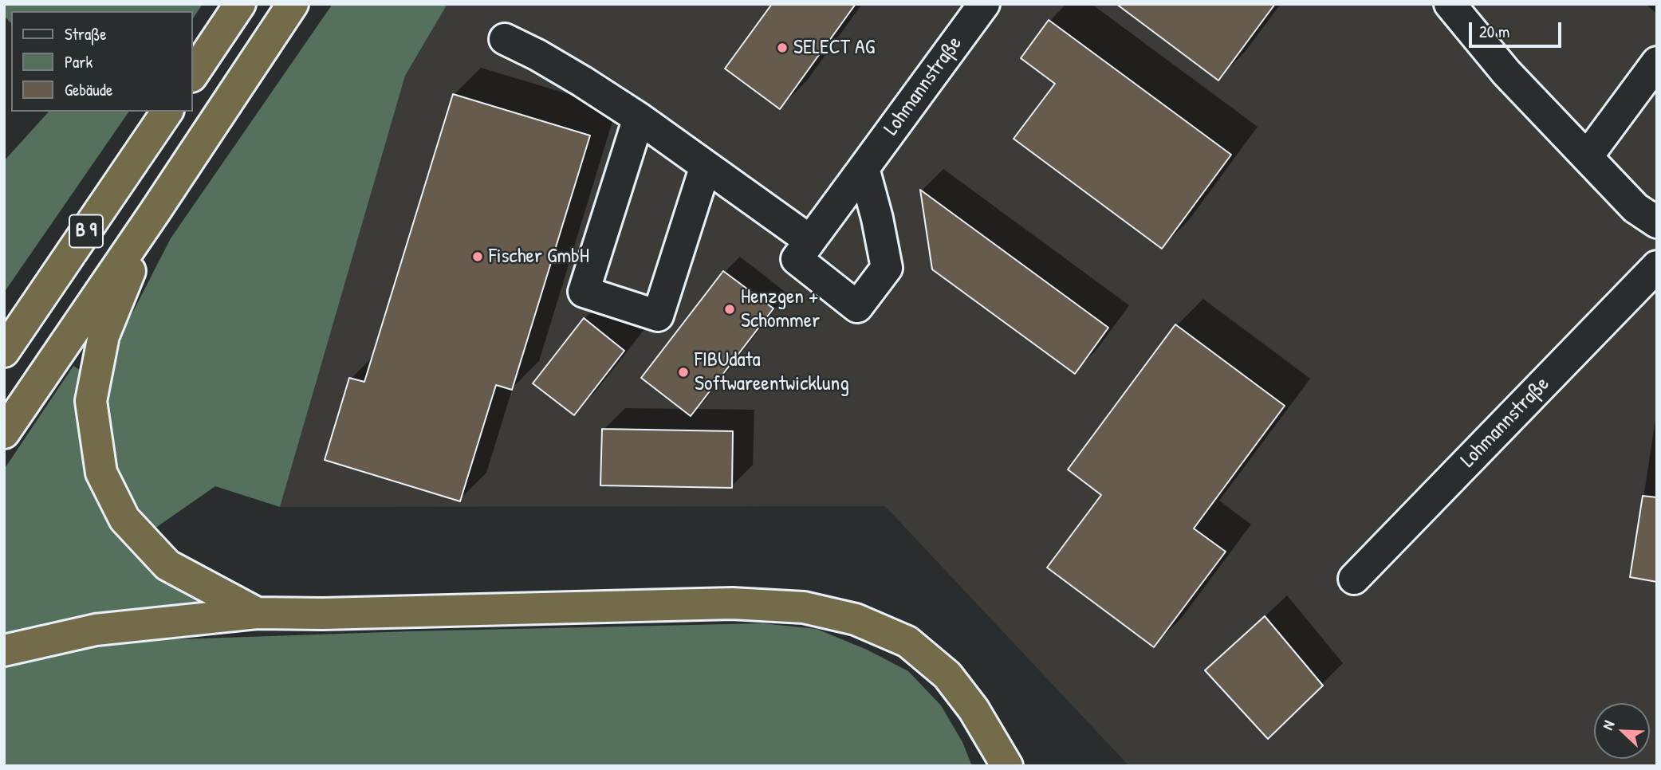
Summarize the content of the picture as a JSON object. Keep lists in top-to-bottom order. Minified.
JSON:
{"streets":{"highway":["B 9"],"street":["Lohmannstraße"]},"places":["SELECT AG","Fischer GmbH","Henzgen + Schommer","FIBUdata Softwareentwicklung"],"legend":["Straße","Park","Gebäude"],"scale_bar":"20 m","north":"top left"}
